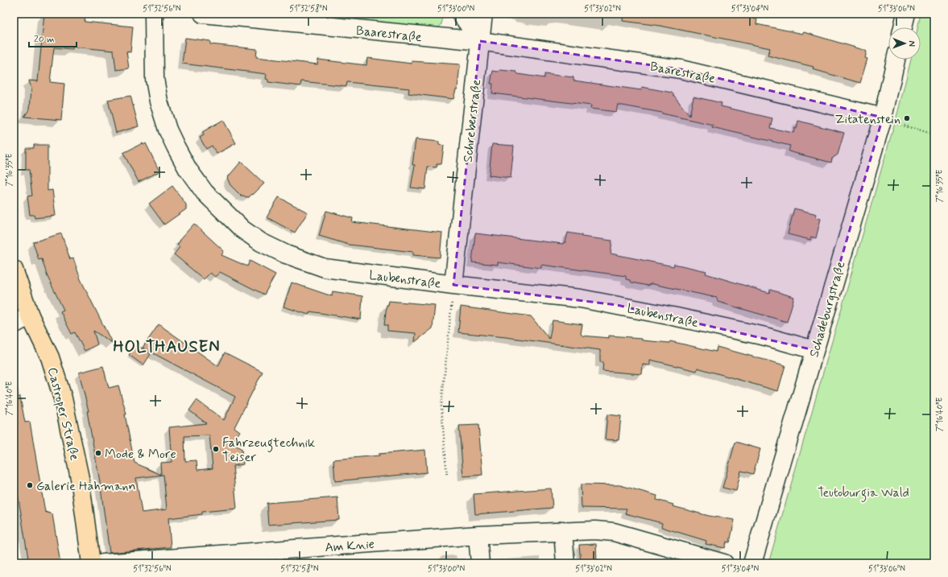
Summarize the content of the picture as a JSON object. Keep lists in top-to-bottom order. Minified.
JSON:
{"streets":{"main road":["Castroper Straße"],"street":["Baarestraße","Schreberstraße","Laubenstraße","Schadeburgstraße","Am Knie"]},"crossings":[["Baarestraße","Schreberstraße"],["Baarestraße","Schadeburgstraße"],["Schreberstraße","Laubenstraße"],["Laubenstraße","Schadeburgstraße"]],"districts":["HOLTHAUSEN"],"parks":["Teutoburgia Wald"],"places":["Zitatenstein","Fahrzeugtechnik Teiser","Mode & More","Galerie Hahmann"],"scale_bar":"20 m","north":"right","coordinates":["51°32'56\"N","51°32'58\"N","51°33'00\"N","51°33'02\"N","51°33'04\"N","51°33'06\"N","7°16'35\"E","7°16'40\"E"]}
